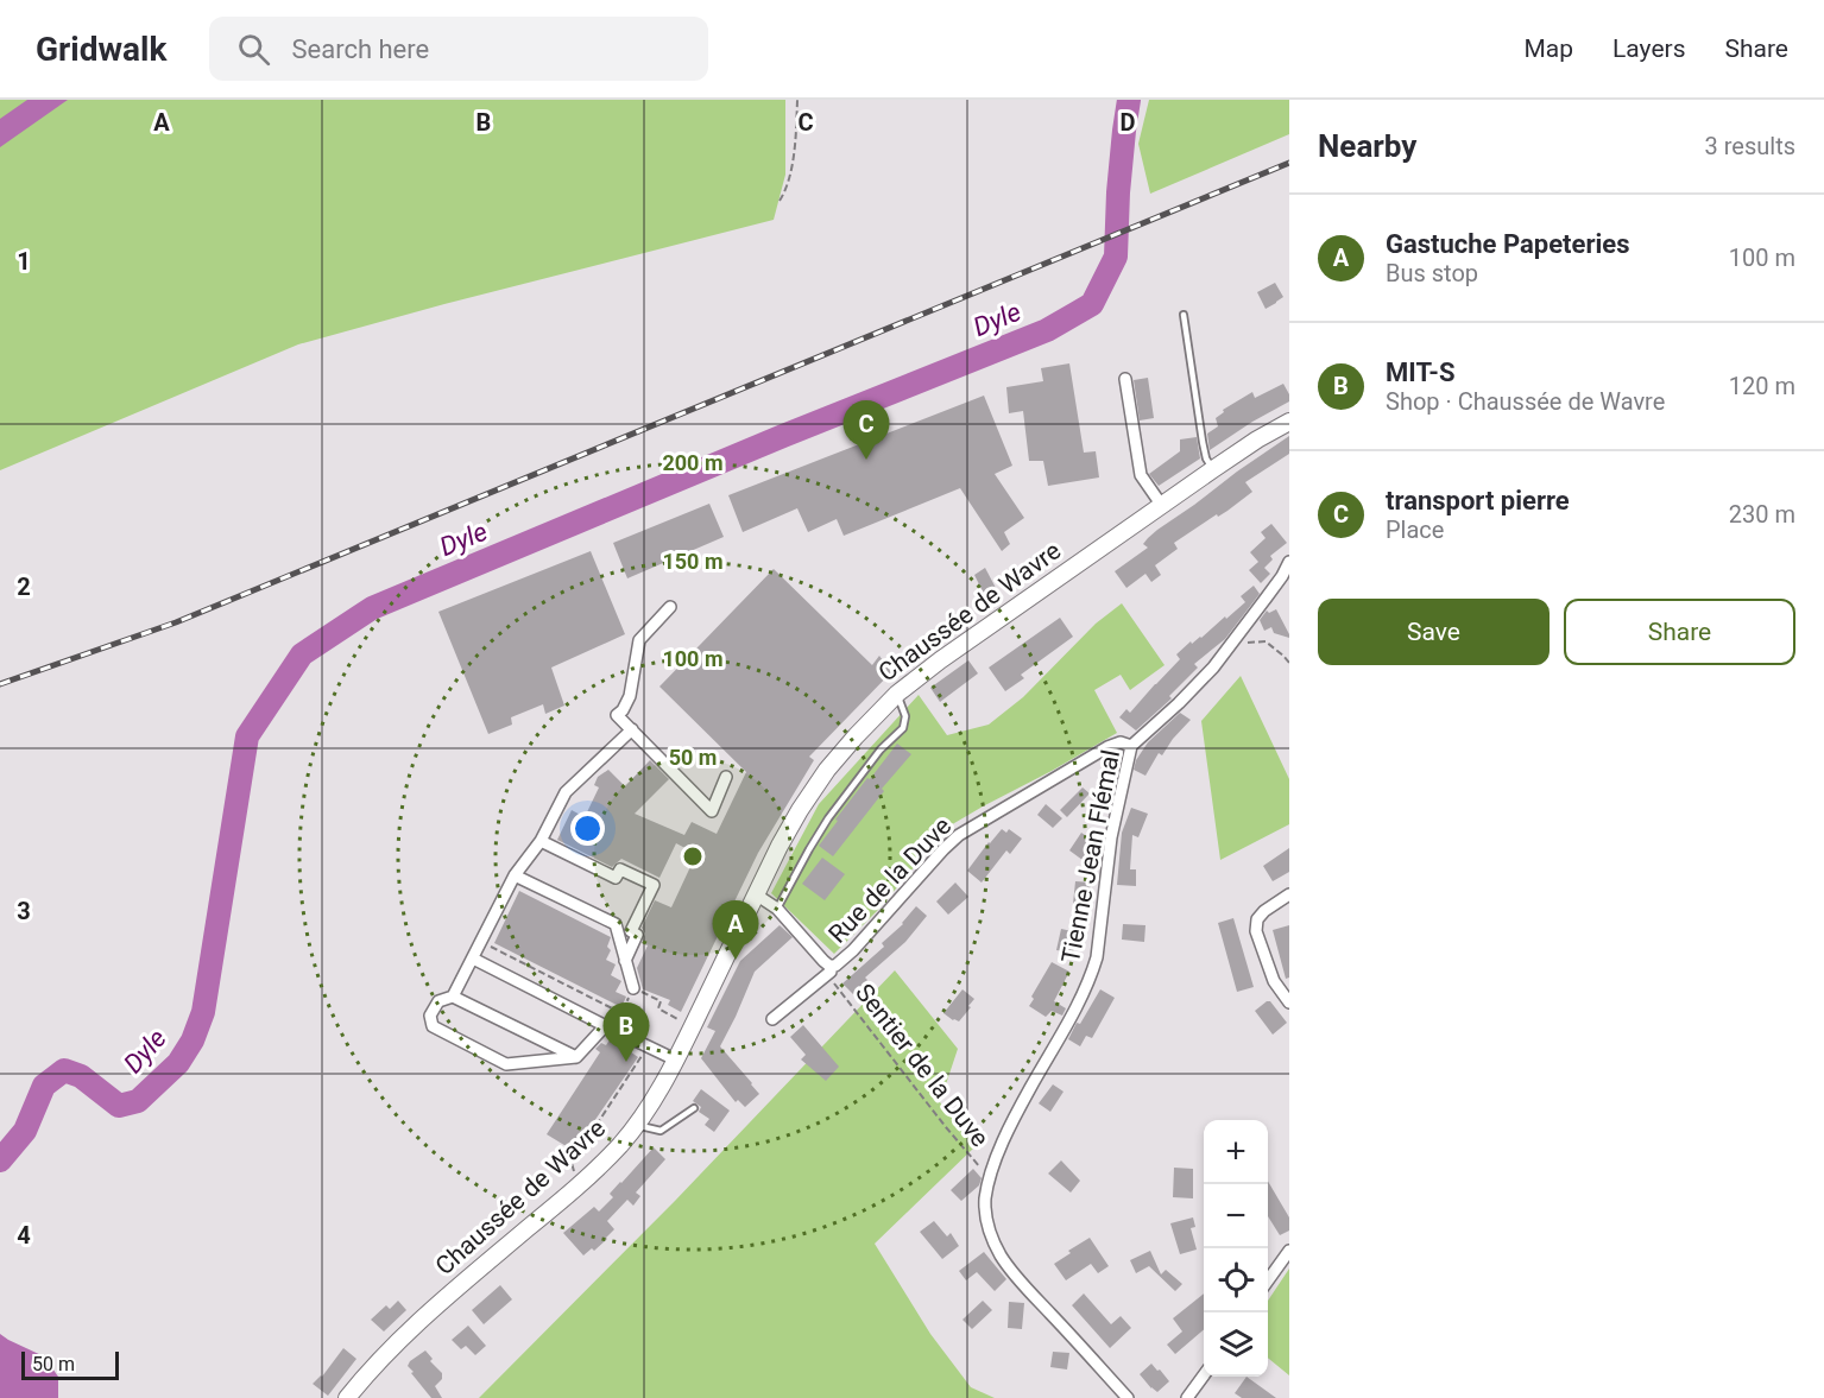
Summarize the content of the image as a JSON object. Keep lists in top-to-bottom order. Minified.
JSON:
{"streets":{"main road":["Chaussée de Wavre"],"street":["Tienne Jean Flémal","Rue de la Duve"],"path":["Sentier de la Duve"]},"crossings":[["Chaussée de Wavre","Rue de la Duve"],["Tienne Jean Flémal","Rue de la Duve"],["Tienne Jean Flémal","Sentier de la Duve"],["Rue de la Duve","Sentier de la Duve"]],"water":["Dyle"],"scale_bar":"50 m","page":{"header":"Gridwalk","search":"Search here","nav":["Map","Layers","Share"],"heading":["Nearby","3 results"],"list":[{"mark":"A","name":"Gastuche Papeteries","note":"Bus stop","value":"100 m"},{"mark":"B","name":"MIT-S","note":"Shop · Chaussée de Wavre","value":"120 m"},{"mark":"C","name":"transport pierre","note":"Place","value":"230 m"}],"pins":["C","A","B"],"buttons":["Save","Share"],"map_buttons":["+","−"],"scale":"50 m"},"grid":{"columns":["A","B","C","D"],"rows":["1","2","3","4"]},"rings":["200 m","150 m","100 m","50 m"]}
